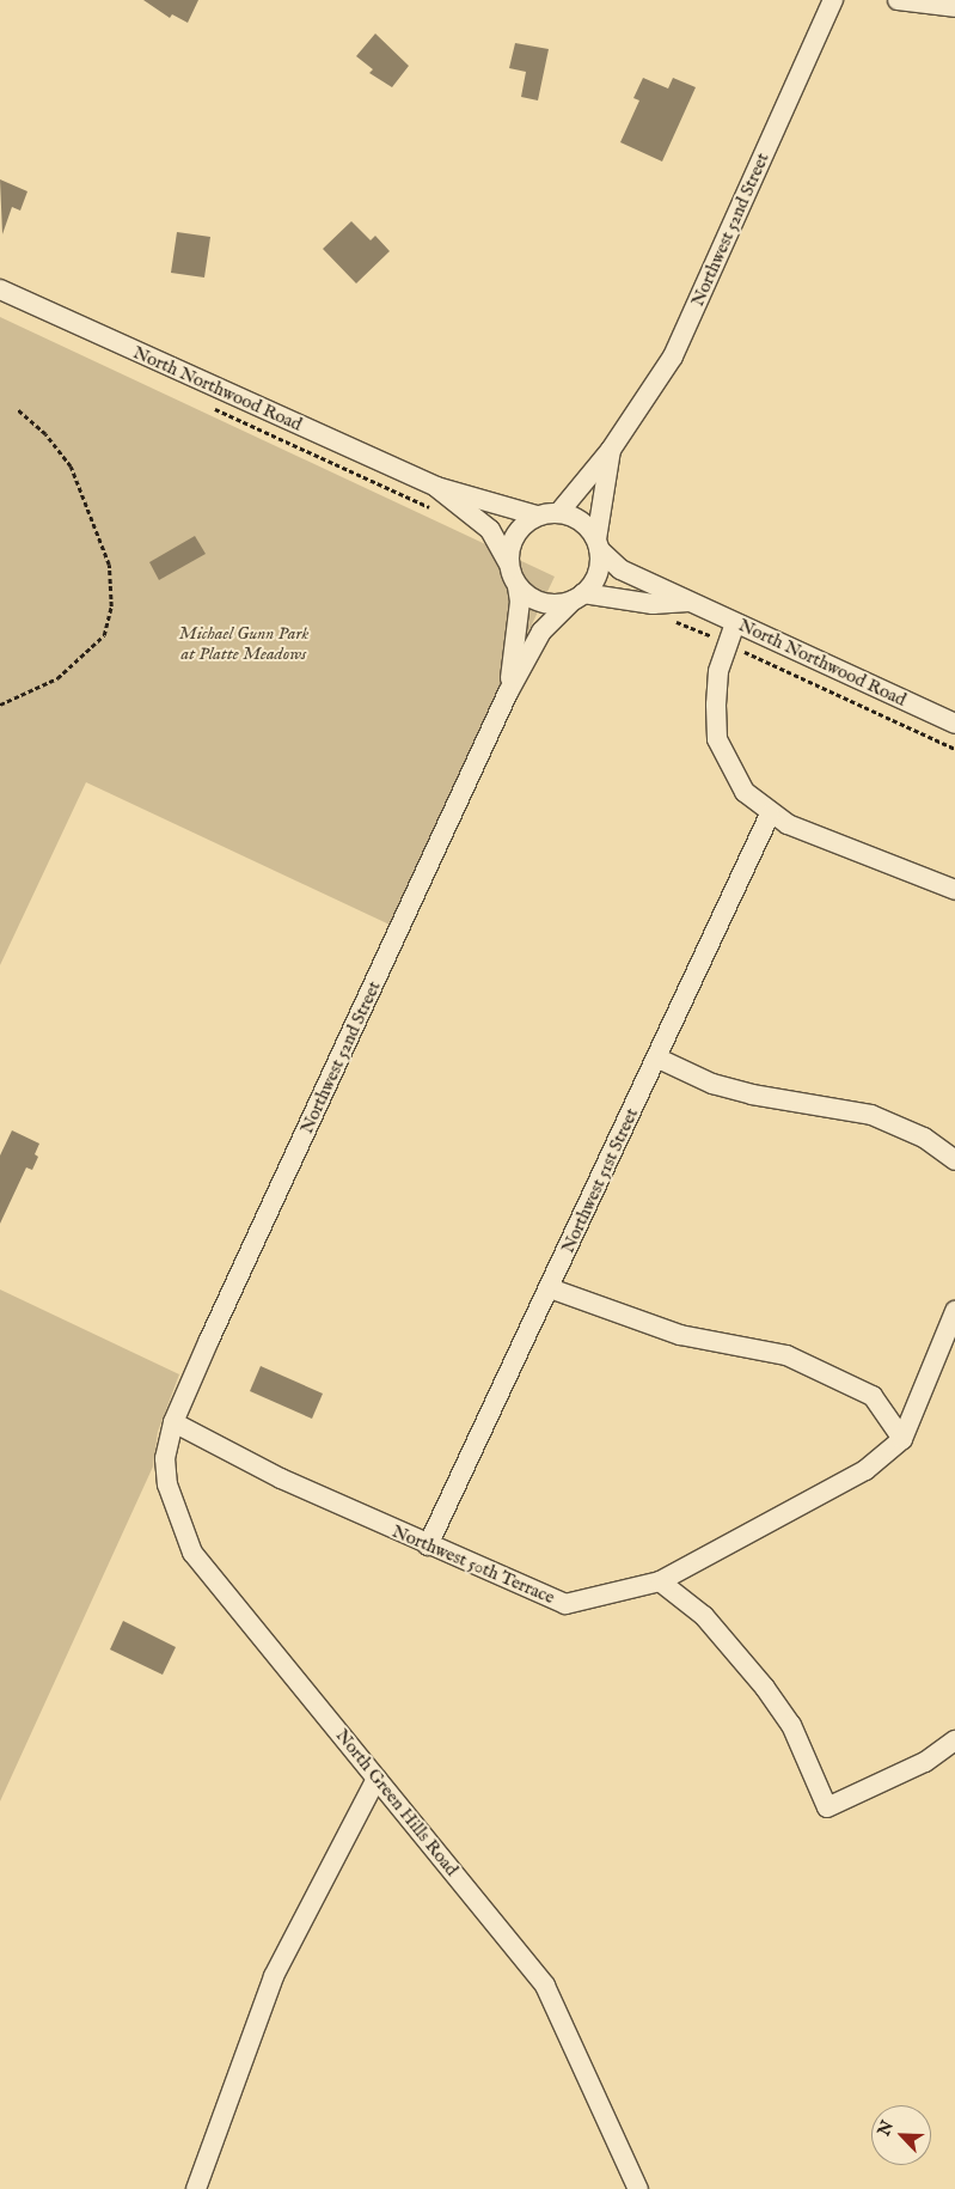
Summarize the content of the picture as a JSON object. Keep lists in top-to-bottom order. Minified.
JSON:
{"streets":{"street":["Northwest 52nd Street","North Northwood Road","Northwest 51st Street","Northwest 50th Terrace","North Green Hills Road"]},"crossings":[["Northwest 52nd Street","North Northwood Road"],["Northwest 52nd Street","Northwest 50th Terrace"],["Northwest 52nd Street","North Green Hills Road"],["Northwest 51st Street","Northwest 50th Terrace"],["Northwest 50th Terrace","North Green Hills Road"]],"parks":["Michael Gunn Park at Platte Meadows"],"north":"top left"}
